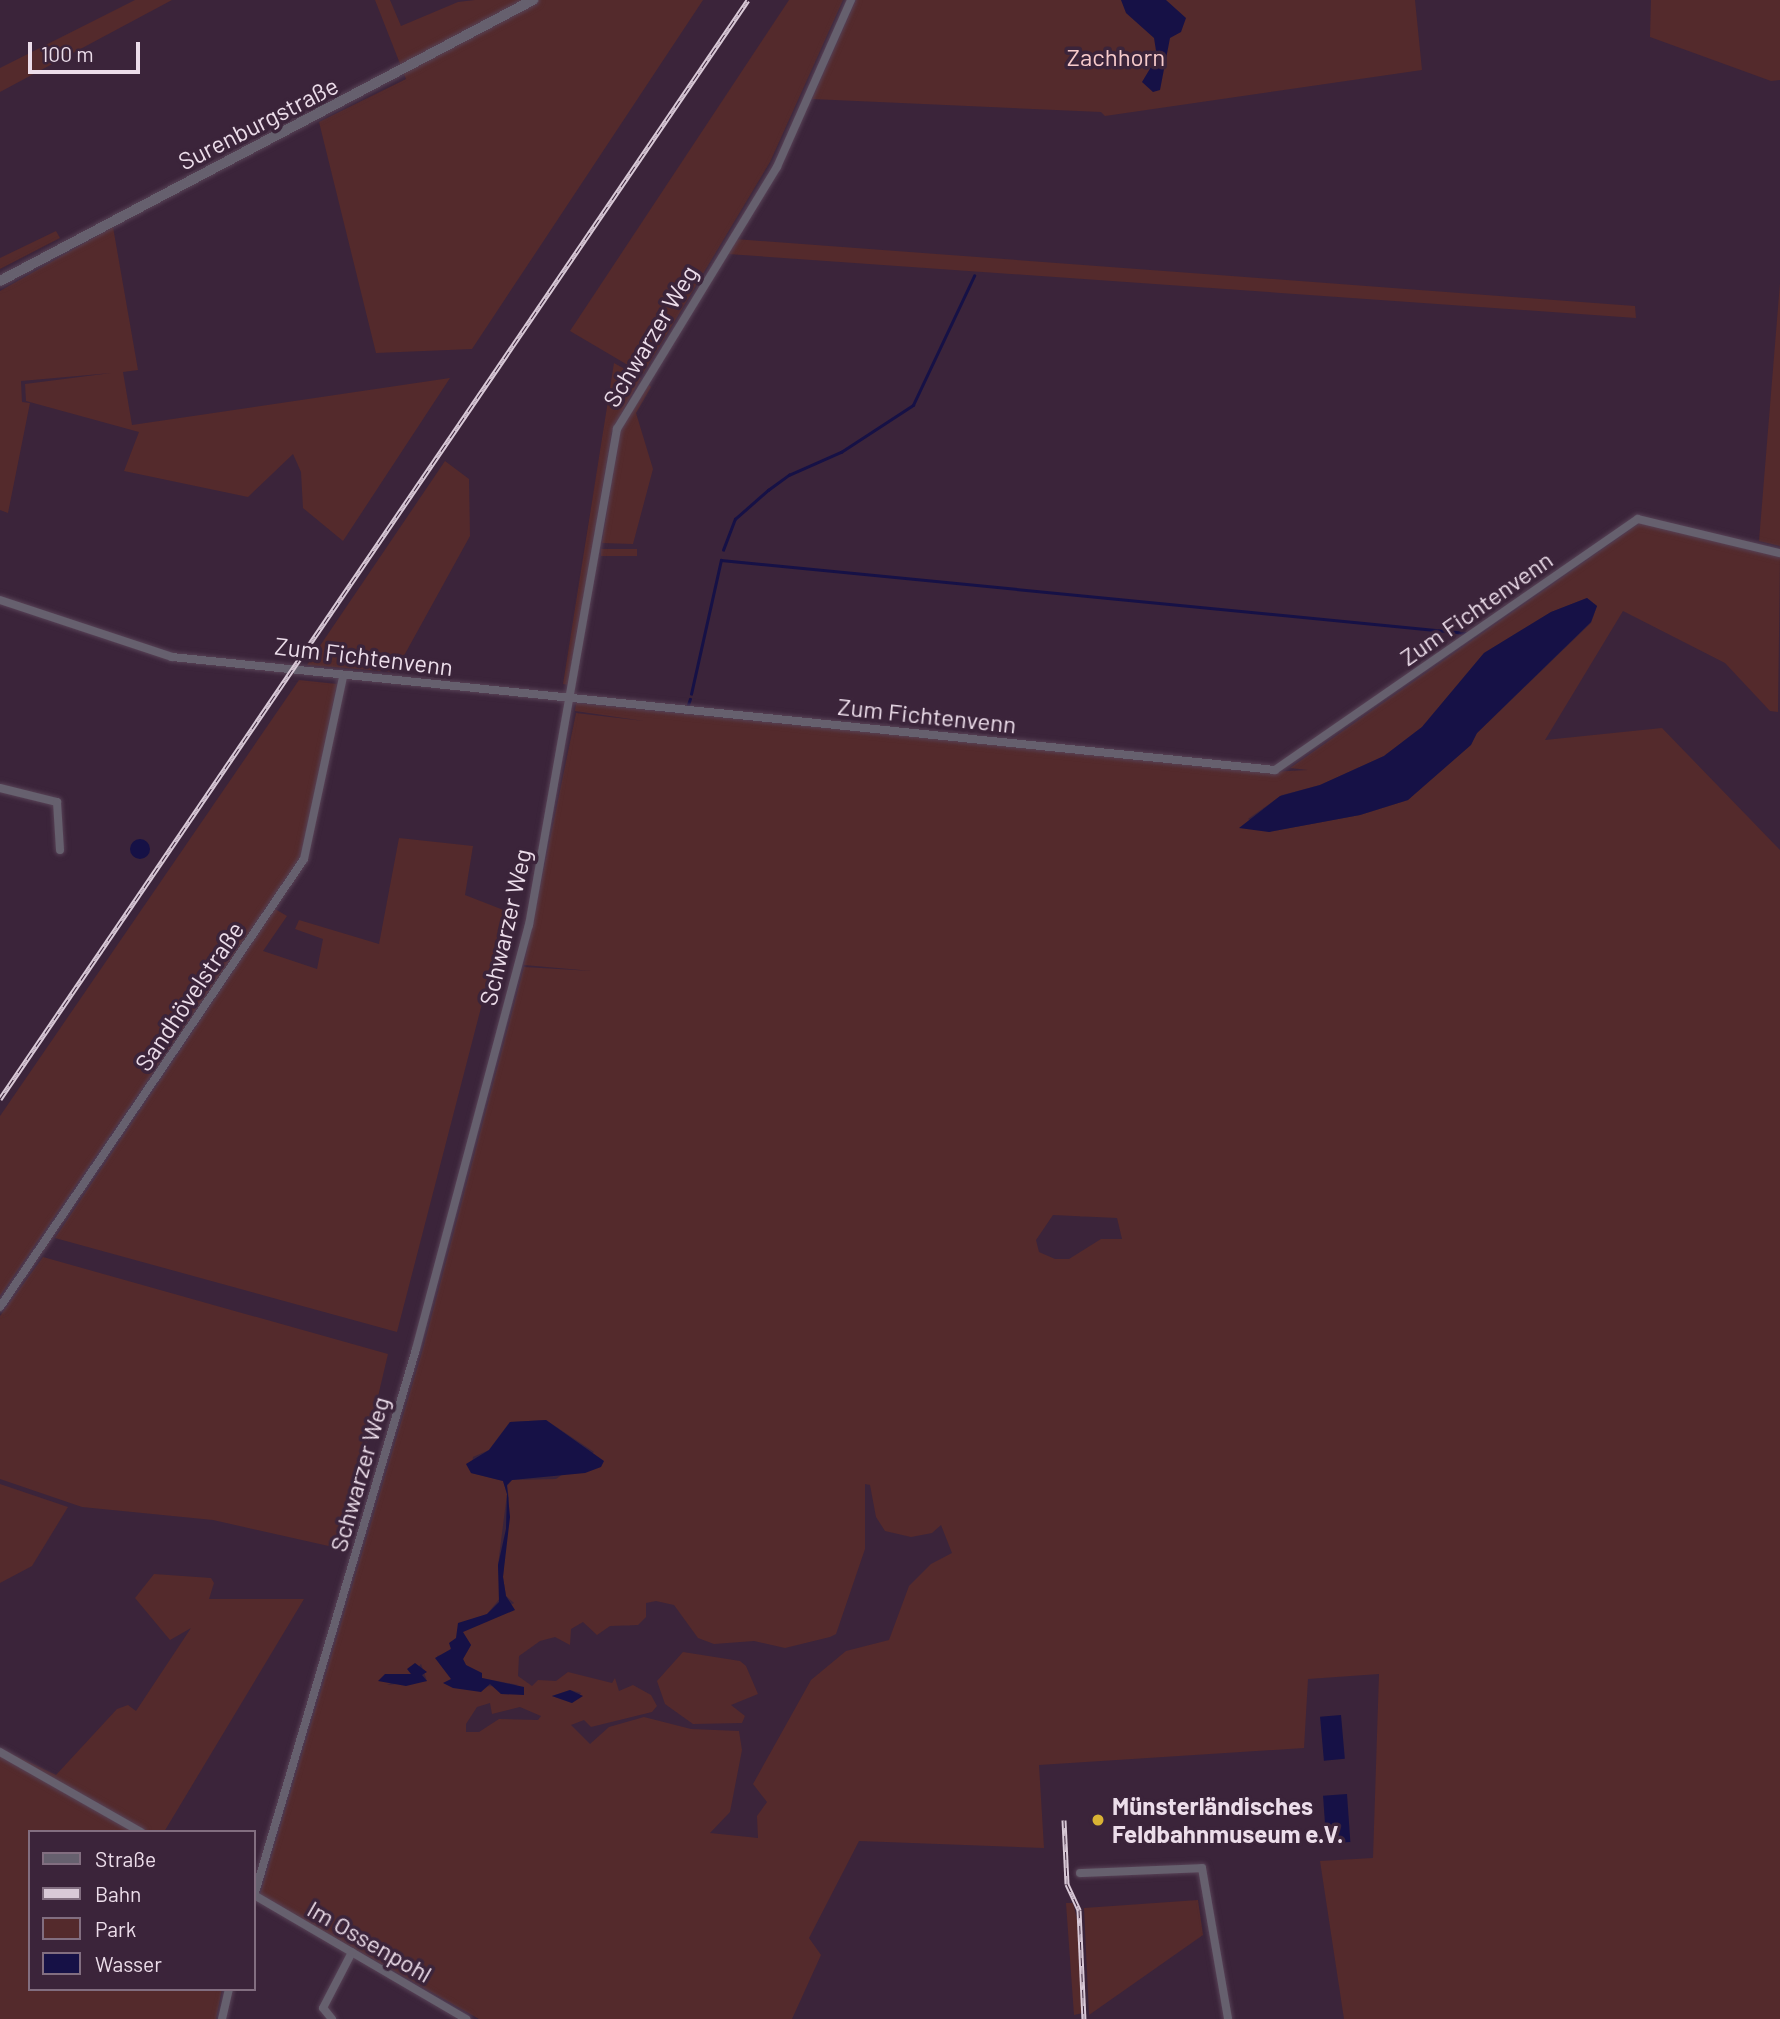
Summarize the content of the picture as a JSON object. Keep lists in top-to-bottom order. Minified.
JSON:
{"streets":{"street":["Surenburgstraße","Schwarzer Weg","Zum Fichtenvenn","Sandhövelstraße","Im Ossenpohl"]},"crossings":[["Schwarzer Weg","Zum Fichtenvenn"],["Zum Fichtenvenn","Sandhövelstraße"]],"parks":["Zachhorn"],"places":["Münsterländisches Feldbahnmuseum e.V."],"legend":["Straße","Bahn","Park","Wasser"],"scale_bar":"100 m"}
